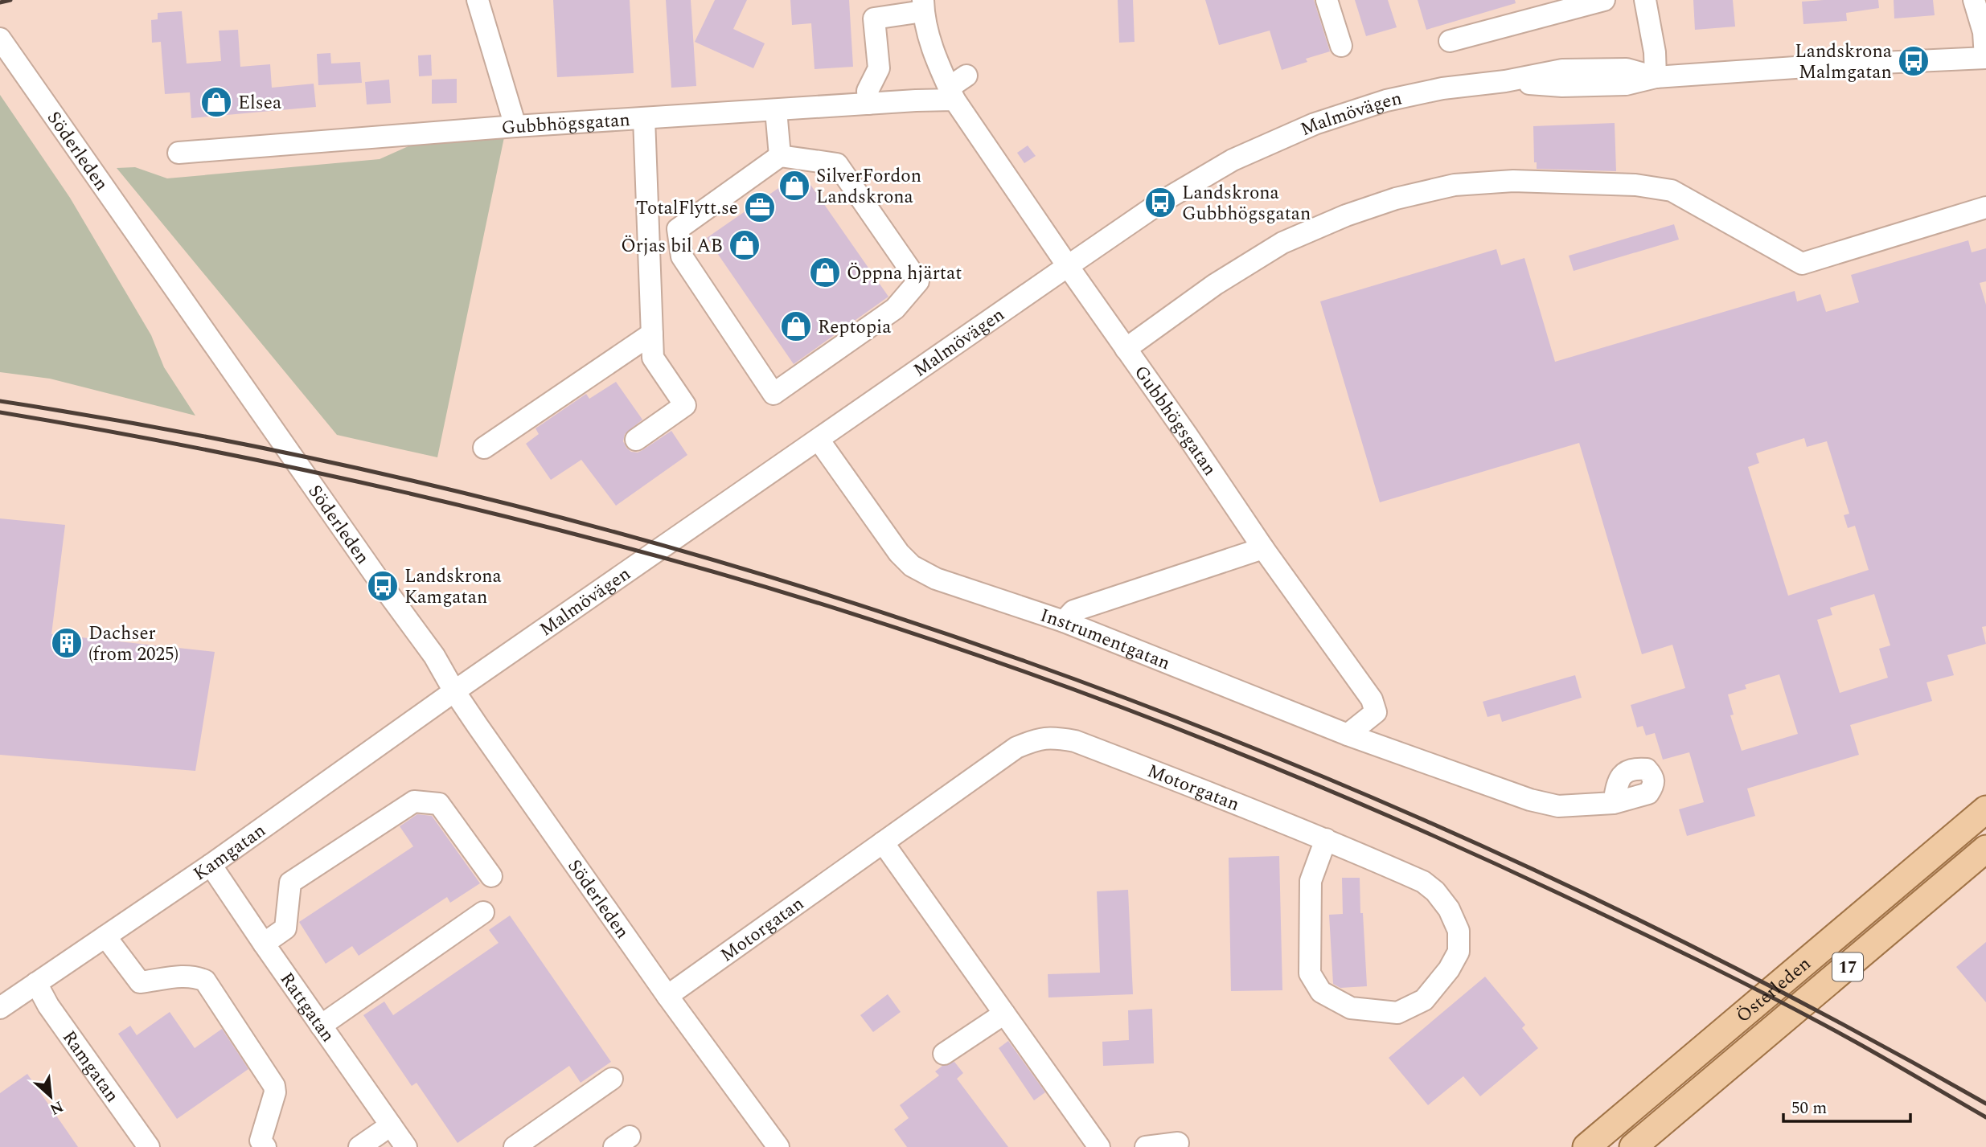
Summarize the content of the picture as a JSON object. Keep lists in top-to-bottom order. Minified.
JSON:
{"streets":{"main road":["17","Österleden"],"street":["Malmövägen","Gubbhögsgatan","Söderleden","Instrumentgatan","Motorgatan","Kamgatan","Rattgatan","Ramgatan"]},"crossings":[["Malmövägen","Gubbhögsgatan"],["Malmövägen","Söderleden"],["Malmövägen","Instrumentgatan"],["Malmövägen","Kamgatan"],["Gubbhögsgatan","Instrumentgatan"],["Söderleden","Motorgatan"],["Söderleden","Kamgatan"],["Kamgatan","Rattgatan"],["Kamgatan","Ramgatan"]],"places":{"bus stop":["Landskrona Malmgatan","Landskrona Gubbhögsgatan","Landskrona Kamgatan"],"shop":["Elsea","SilverFordon Landskrona","Örjas bil AB","Öppna hjärtat","Reptopia"],"office":["TotalFlytt.se"],"building":["Dachser (from 2025)"]},"scale_bar":"50 m","north":"bottom right"}
